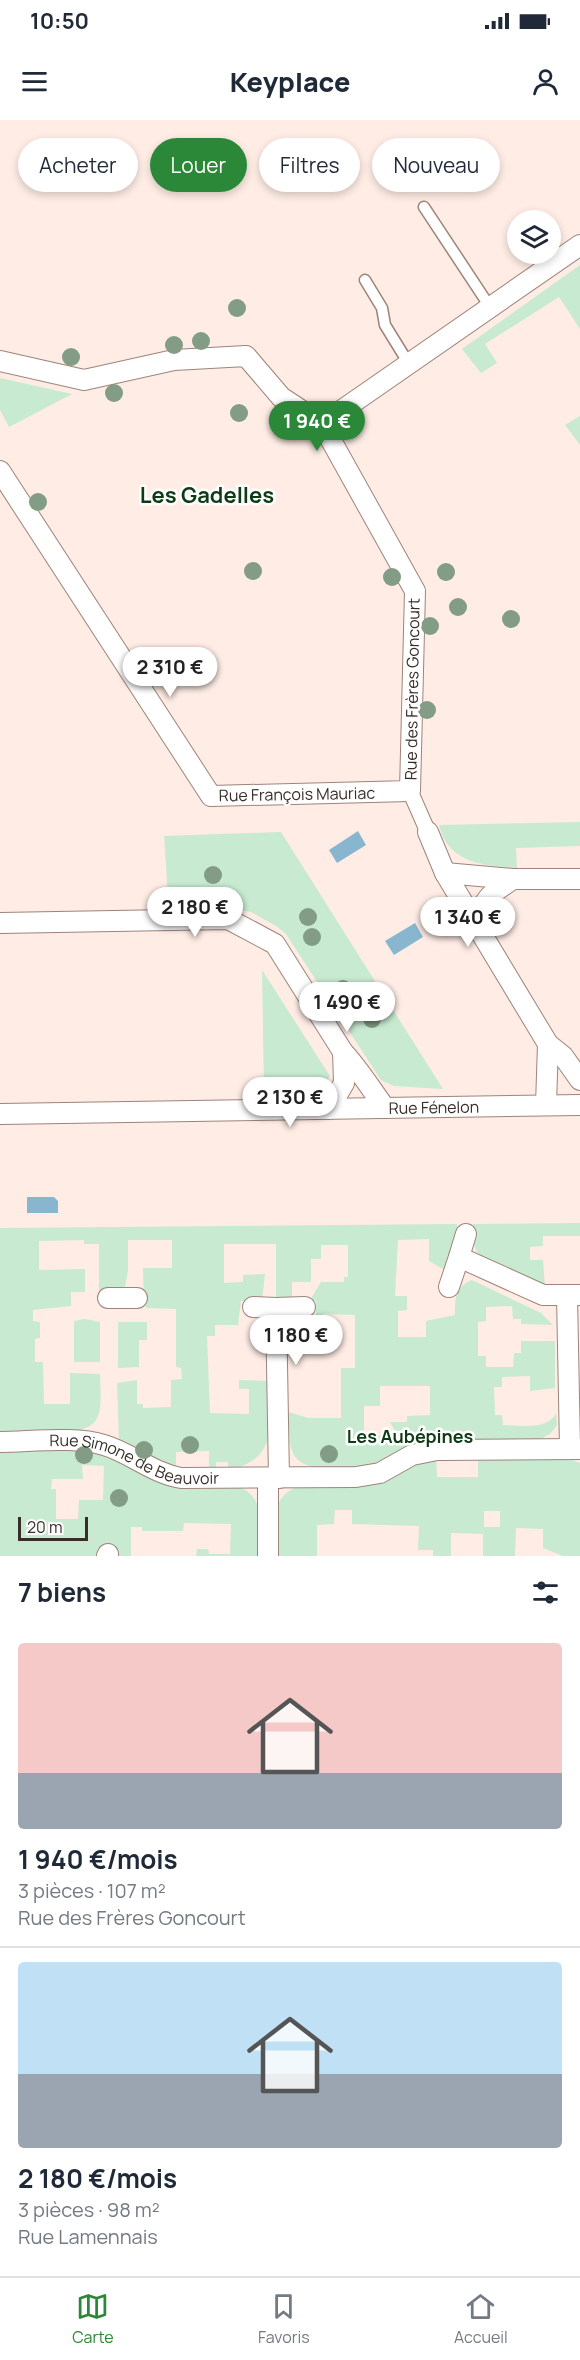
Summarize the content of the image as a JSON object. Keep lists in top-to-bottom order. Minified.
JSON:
{"streets":{"street":["Rue des Frères Goncourt","Rue François Mauriac","Rue Fénelon","Rue Simone de Beauvoir"]},"crossings":[["Rue des Frères Goncourt","Rue François Mauriac"]],"districts":["Les Gadelles","Les Aubépines"],"scale_bar":"20 m","page":{"status":"10:50","header":"Keyplace","chip":["Acheter","Louer","Filtres","Nouveau"],"price":["1 940 €","2 310 €","2 180 €","1 340 €","1 490 €","2 130 €","1 180 €"],"scale":"20 m","heading":"7 biens","list":[{"name":"1 940 €/mois","note":"3 pièces · 107 m² · Rue des Frères Goncourt"},{"name":"2 180 €/mois","note":"3 pièces · 98 m² · Rue Lamennais"}],"tabs":["Carte","Favoris","Accueil"]}}
